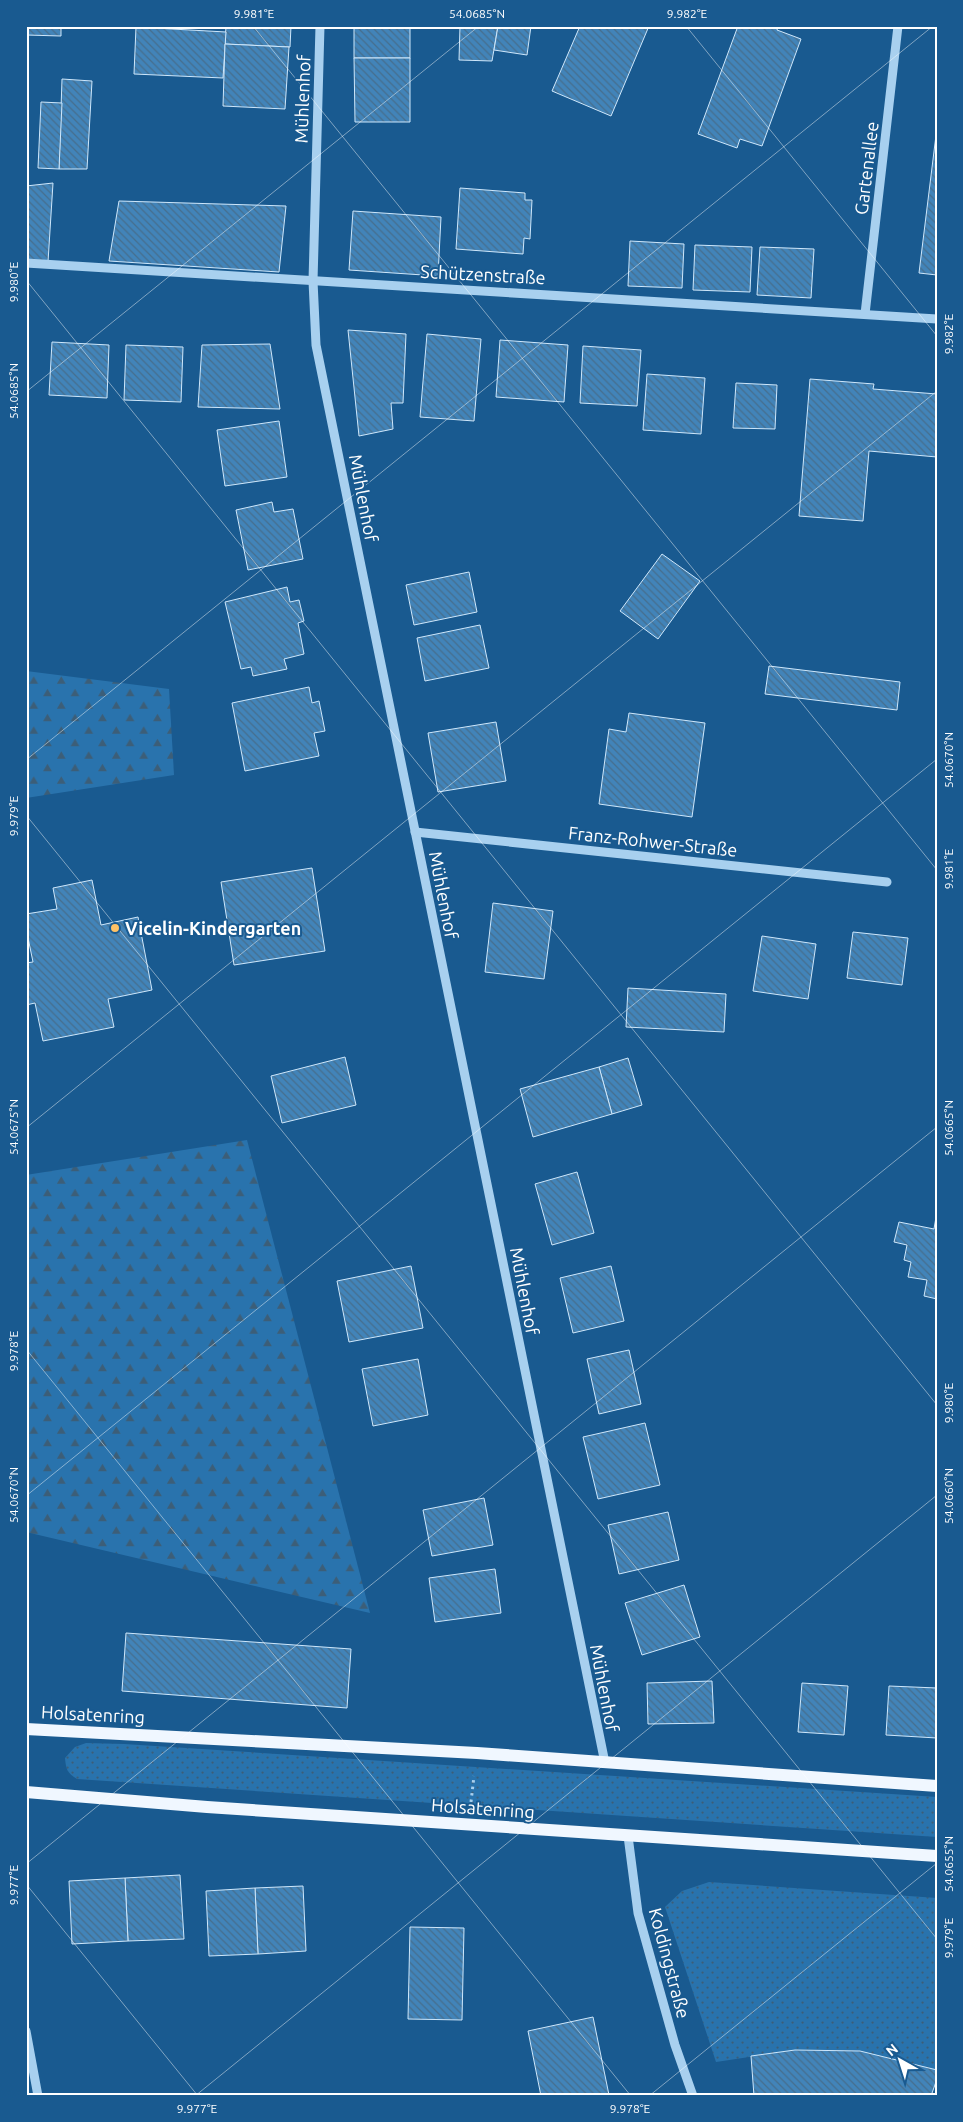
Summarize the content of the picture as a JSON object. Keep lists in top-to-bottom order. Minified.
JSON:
{"streets":{"main road":["Holsatenring"],"street":["Mühlenhof","Gartenallee","Schützenstraße","Franz-Rohwer-Straße","Koldingstraße"]},"crossings":[["Mühlenhof","Schützenstraße"],["Mühlenhof","Franz-Rohwer-Straße"],["Mühlenhof","Holsatenring"],["Gartenallee","Schützenstraße"],["Holsatenring","Koldingstraße"]],"places":["Vicelin-Kindergarten"],"north":"top left","coordinates":["9.981°E","54.0685°N","9.982°E","9.980°E","54.0670°N","9.979°E","54.0675°N","54.0665°N","9.978°E","54.0660°N","54.0655°N","9.977°E"]}
